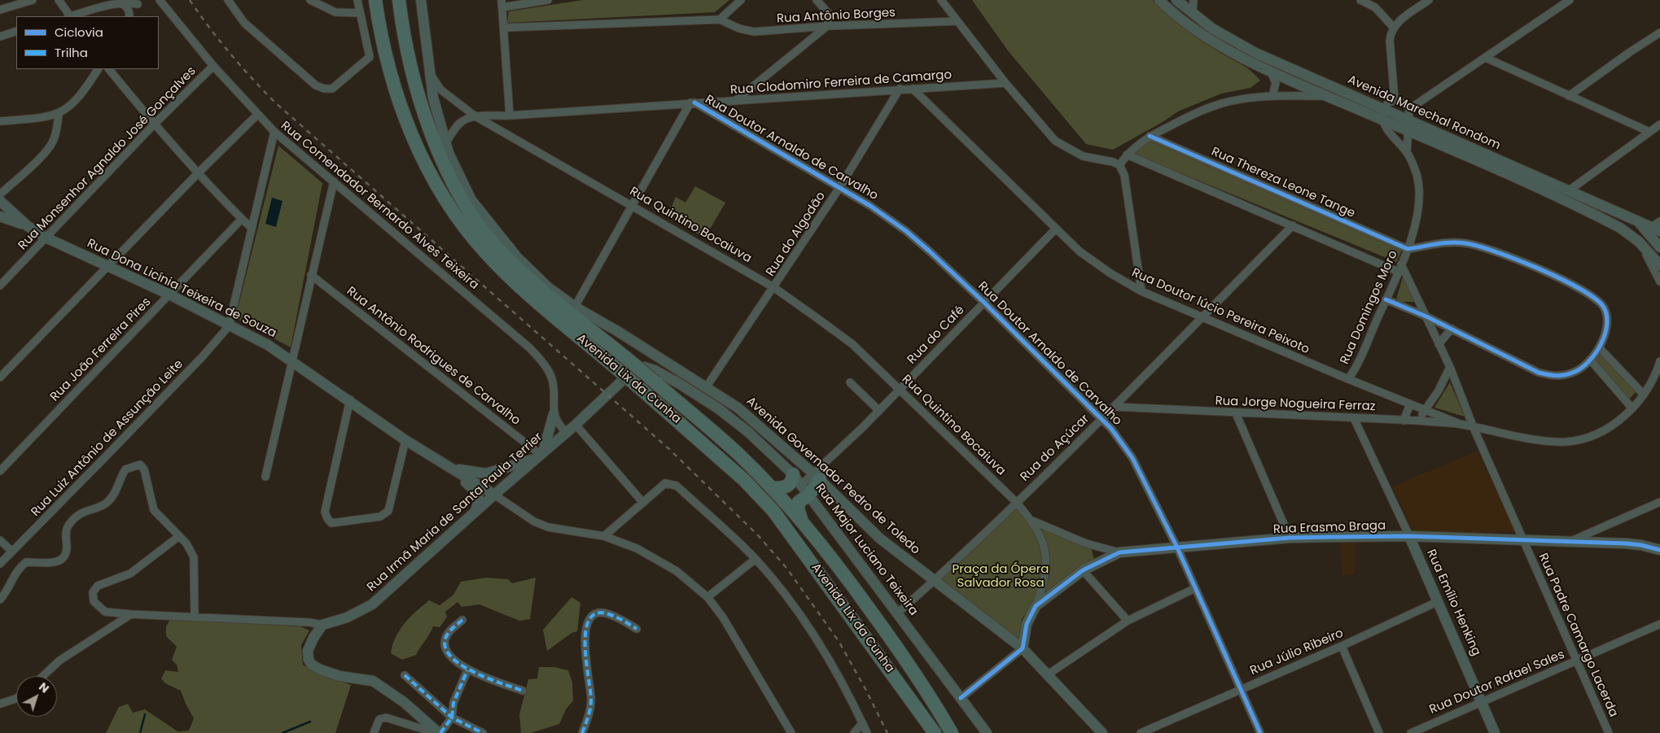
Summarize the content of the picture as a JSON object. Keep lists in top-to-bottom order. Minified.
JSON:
{"streets":{"highway":["Avenida Lix da Cunha"],"main road":["Avenida Marechal Rondom","Rua Dona Licínia Teixeira de Souza","Avenida Governador Pedro de Toledo","Rua Irmã Maria de Santa Paula Terrier","Rua Erasmo Braga","Rua Major Luciano Teixeira","Rua Emílio Henking"],"street":["Rua Antônio Borges","Rua Clodomiro Ferreira de Camargo","Rua Doutor Arnaldo de Carvalho","Rua Monsenhor Agnaldo José Gonçalves","Rua Thereza Leone Tange","Rua Comendador Bernardo Alves Teixeira","Rua Quintino Bocaiuva","Rua do Algodão","Rua Domingos Moro","Rua Doutor lúcio Pereira Peixoto","Rua do Café","Rua João Ferreira Pires","Rua Antônio Rodrigues de Carvalho","Rua Jorge Nogueira Ferraz","Rua Luiz Antônio de Assunção Leite","Rua do Açúcar","Rua Padre Camargo Lacerda","Rua Júlio Ribeiro","Rua Doutor Rafael Sales"]},"crossings":[["Rua Clodomiro Ferreira de Camargo","Rua Doutor Arnaldo de Carvalho"],["Rua Clodomiro Ferreira de Camargo","Rua Quintino Bocaiuva"],["Rua Clodomiro Ferreira de Camargo","Rua do Algodão"],["Rua Clodomiro Ferreira de Camargo","Rua Doutor lúcio Pereira Peixoto"],["Rua Clodomiro Ferreira de Camargo","Avenida Governador Pedro de Toledo"],["Rua Doutor Arnaldo de Carvalho","Rua do Algodão"],["Rua Doutor Arnaldo de Carvalho","Rua do Café"],["Rua Doutor Arnaldo de Carvalho","Rua do Açúcar"],["Rua Doutor Arnaldo de Carvalho","Rua Erasmo Braga"],["Rua Doutor Arnaldo de Carvalho","Rua Júlio Ribeiro"],["Rua Monsenhor Agnaldo José Gonçalves","Rua Comendador Bernardo Alves Teixeira"],["Rua Monsenhor Agnaldo José Gonçalves","Rua Dona Licínia Teixeira de Souza"],["Rua Thereza Leone Tange","Rua Domingos Moro"],["Rua Quintino Bocaiuva","Rua do Algodão"],["Rua Quintino Bocaiuva","Rua do Café"],["Rua Quintino Bocaiuva","Rua do Açúcar"],["Rua Quintino Bocaiuva","Avenida Governador Pedro de Toledo"],["Rua Quintino Bocaiuva","Rua Erasmo Braga"],["Rua do Algodão","Avenida Governador Pedro de Toledo"],["Rua Dona Licínia Teixeira de Souza","Rua João Ferreira Pires"],["Rua Dona Licínia Teixeira de Souza","Rua Luiz Antônio de Assunção Leite"],["Rua Dona Licínia Teixeira de Souza","Rua Irmã Maria de Santa Paula Terrier"],["Rua Domingos Moro","Rua Doutor lúcio Pereira Peixoto"],["Rua Domingos Moro","Rua Padre Camargo Lacerda"],["Rua Doutor lúcio Pereira Peixoto","Rua do Café"],["Rua Doutor lúcio Pereira Peixoto","Rua Jorge Nogueira Ferraz"],["Rua Doutor lúcio Pereira Peixoto","Rua do Açúcar"],["Rua do Café","Avenida Governador Pedro de Toledo"],["Rua Antônio Rodrigues de Carvalho","Rua Irmã Maria de Santa Paula Terrier"],["Rua Jorge Nogueira Ferraz","Rua do Açúcar"],["Rua Jorge Nogueira Ferraz","Rua Emílio Henking"],["Rua Jorge Nogueira Ferraz","Rua Padre Camargo Lacerda"],["Rua do Açúcar","Avenida Governador Pedro de Toledo"],["Rua do Açúcar","Rua Major Luciano Teixeira"],["Avenida Governador Pedro de Toledo","Rua Erasmo Braga"],["Avenida Governador Pedro de Toledo","Rua Major Luciano Teixeira"],["Rua Irmã Maria de Santa Paula Terrier","Rua Major Luciano Teixeira"],["Rua Erasmo Braga","Rua Emílio Henking"],["Rua Erasmo Braga","Rua Padre Camargo Lacerda"],["Rua Emílio Henking","Rua Júlio Ribeiro"],["Rua Emílio Henking","Rua Doutor Rafael Sales"],["Rua Padre Camargo Lacerda","Rua Doutor Rafael Sales"]],"parks":["Praça da Ópera Salvador Rosa"],"legend":["Ciclovia","Trilha"],"north":"top right"}
